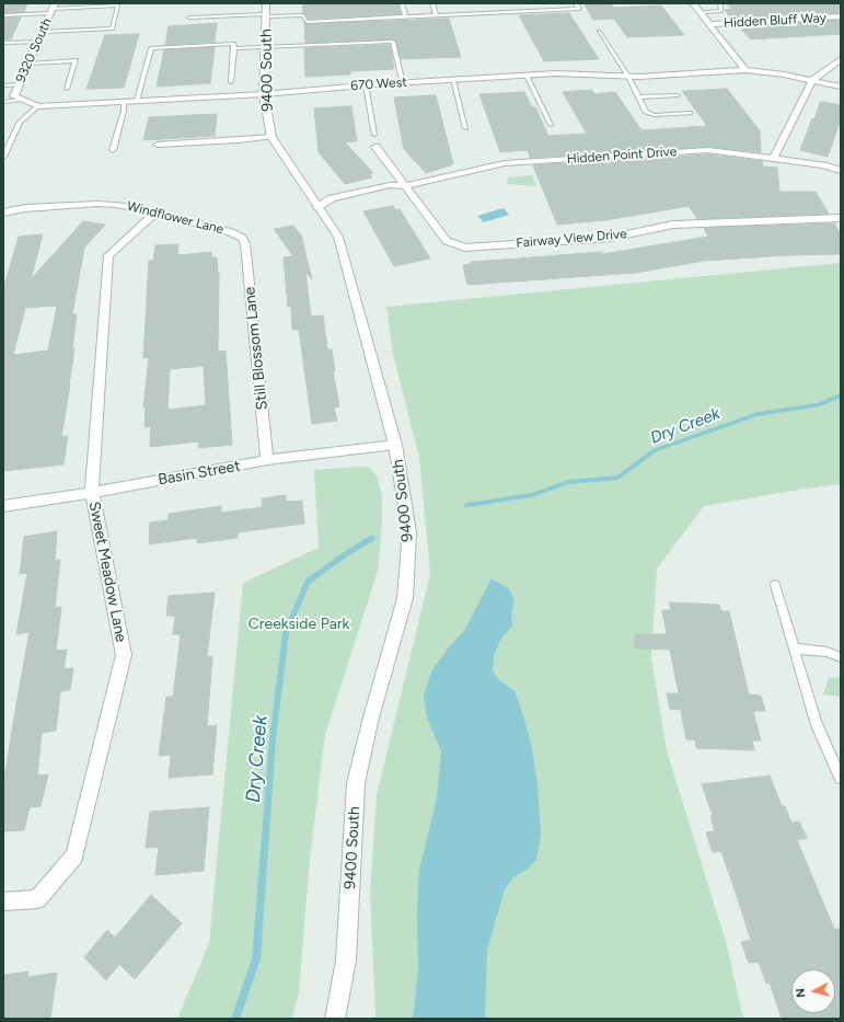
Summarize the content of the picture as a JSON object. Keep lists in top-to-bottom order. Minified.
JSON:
{"streets":{"street":["Hidden Bluff Way","9320 South","9400 South","670 West","Hidden Point Drive","Windflower Lane","Fairway View Drive","Still Blossom Lane","Basin Street","Sweet Meadow Lane"]},"crossings":[["9320 South","670 West"],["9400 South","670 West"],["9400 South","Hidden Point Drive"],["9400 South","Basin Street"],["Hidden Point Drive","Fairway View Drive"],["Windflower Lane","Still Blossom Lane"],["Windflower Lane","Sweet Meadow Lane"],["Still Blossom Lane","Basin Street"],["Basin Street","Sweet Meadow Lane"]],"water":["Dry Creek"],"parks":["Creekside Park"],"north":"left"}
